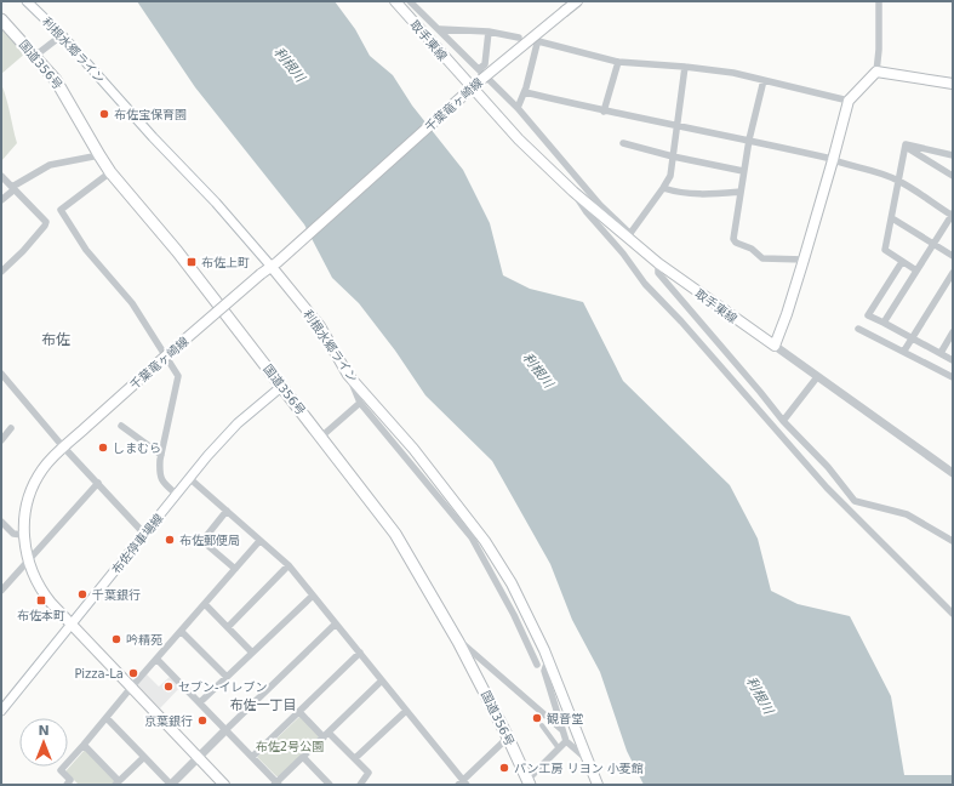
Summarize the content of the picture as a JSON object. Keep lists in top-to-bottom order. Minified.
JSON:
{"streets":{"highway":["国道356号"],"main road":["取手東線","利根水郷ライン","千葉竜ヶ崎線","布佐停車場線"]},"crossings":[["取手東線","千葉竜ヶ崎線"],["利根水郷ライン","千葉竜ヶ崎線"],["国道356号","布佐停車場線"],["千葉竜ヶ崎線","布佐停車場線"]],"districts":["布佐","布佐一丁目"],"water":["利根川"],"parks":["布佐2号公園"],"places":{"other":["布佐宝保育園","しまむら","布佐郵便局","千葉銀行","吟精苑","Pizza-La","セブン-イレブン","観音堂","京葉銀行","パン工房 リヨン 小麦館"],"transit":["布佐上町","布佐本町"]},"north":"top"}
